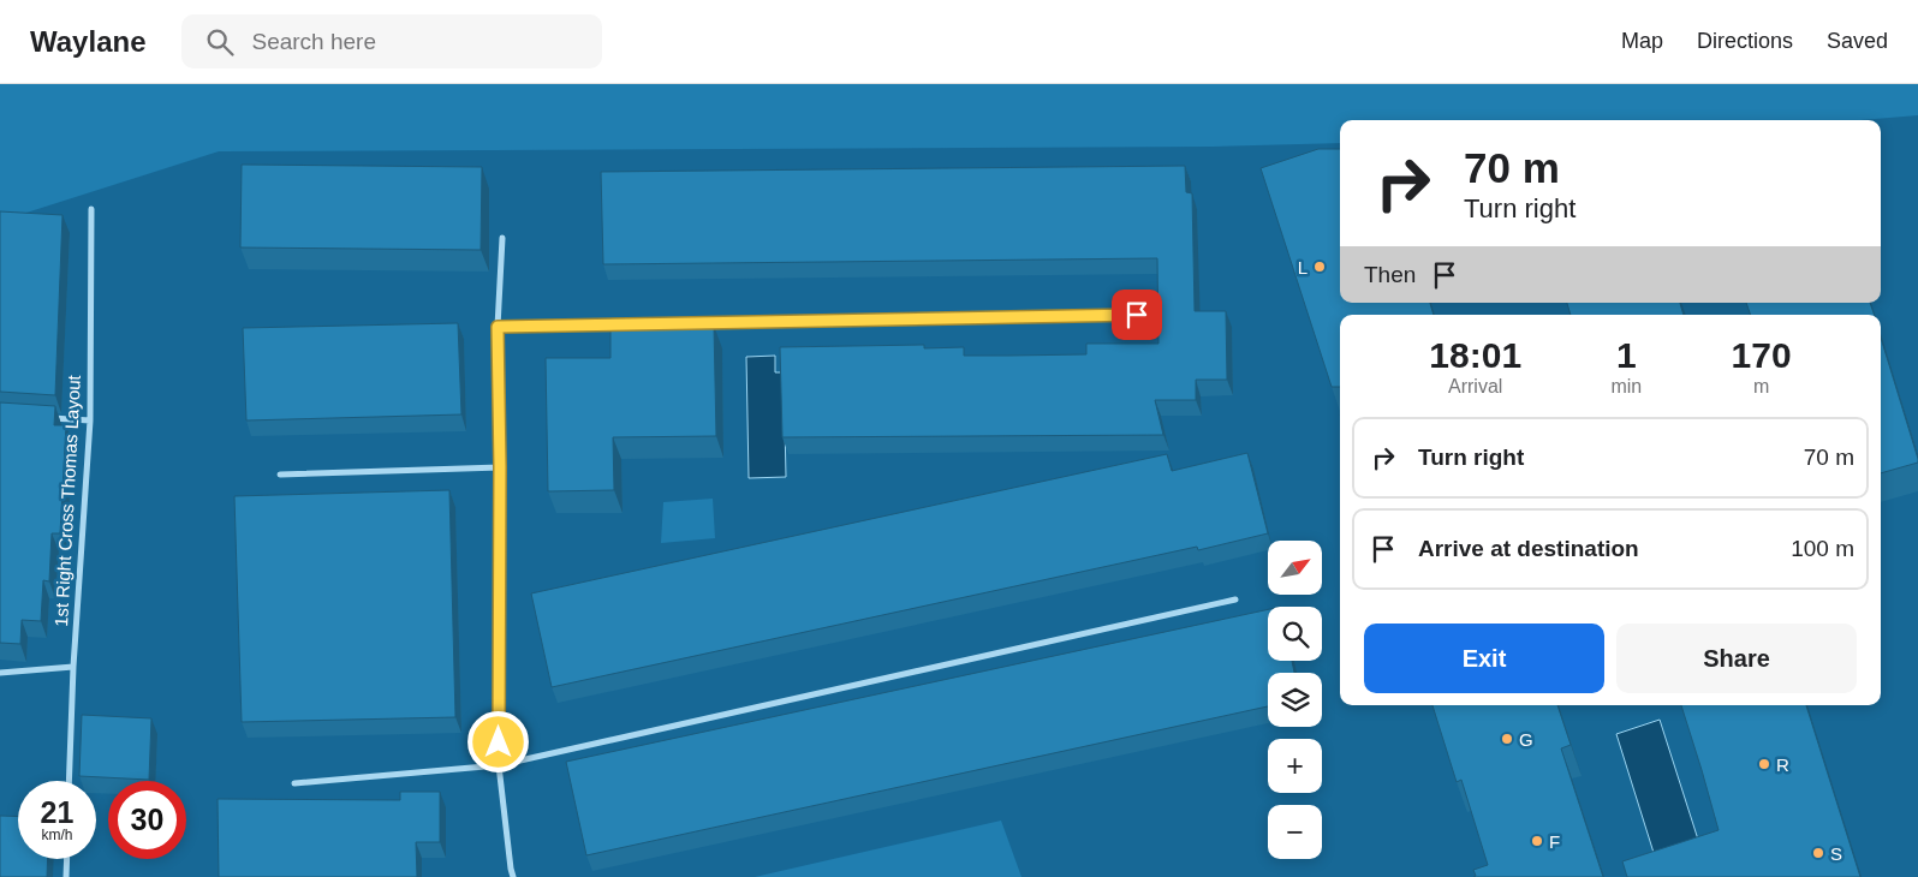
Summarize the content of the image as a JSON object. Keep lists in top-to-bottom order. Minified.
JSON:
{"streets":{"street":["1st Right Cross Thomas Layout"]},"places":["L","G","R","F","S"],"north":"top right","page":{"header":"Waylane","search":"Search here","nav":["Map","Directions","Saved"],"turn":["70 m","Turn right"],"then":"Then","eta":["18:01","Arrival","1","min","170","m"],"list":[{"name":"Turn right","value":"70 m"},{"name":"Arrive at destination","value":"100 m"}],"map_buttons":["+","−"],"buttons":["Exit","Share"],"speed":"21 km/h","limit":"30"}}
